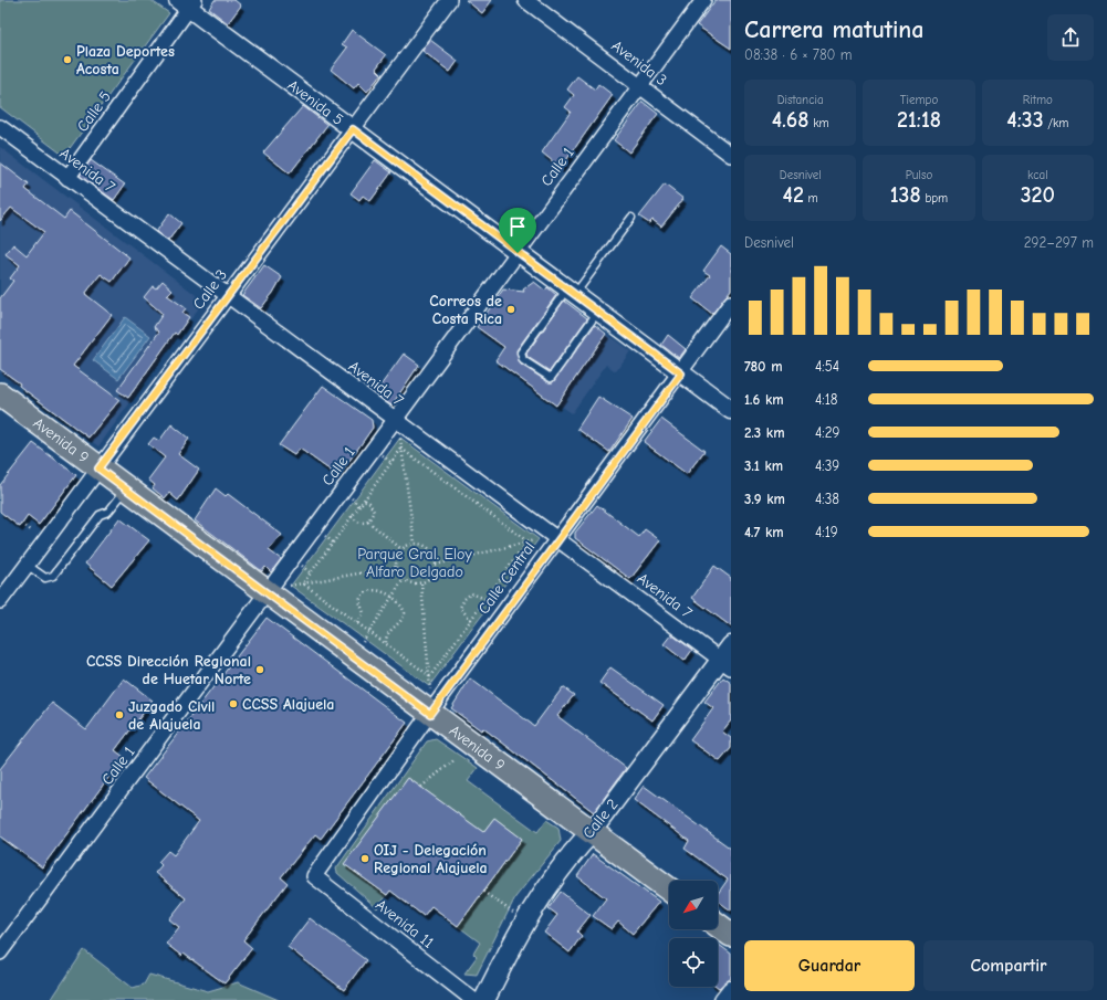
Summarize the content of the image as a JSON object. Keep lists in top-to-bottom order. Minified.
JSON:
{"streets":{"main road":["Avenida 9","Calle 2"],"street":["Avenida 3","Avenida 5","Calle 5","Calle 1","Avenida 7","Calle 3","Calle Central","Avenida 11"]},"crossings":[["Avenida 3","Calle 1"],["Avenida 5","Calle 5"],["Avenida 5","Calle 1"],["Avenida 5","Calle 3"],["Avenida 5","Calle Central"],["Calle 5","Avenida 7"],["Calle 1","Avenida 7"],["Calle 1","Avenida 9"],["Avenida 7","Calle 3"],["Avenida 7","Calle Central"],["Avenida 7","Calle 2"],["Calle 3","Avenida 9"],["Avenida 9","Calle Central"],["Avenida 9","Calle 2"],["Calle Central","Avenida 11"]],"parks":["Parque Gral. Eloy Alfaro Delgado"],"places":["Plaza Deportes Acosta","Correos de Costa Rica","CCSS Dirección Regional de Huetar Norte","CCSS Alajuela","Juzgado Civil de Alajuela","OIJ - Delegación Regional Alajuela"],"north":"bottom left","page":{"heading":["Carrera matutina","08:38 · 6 × 780 m"],"stats":[["Distancia","4.68 km"],["Tiempo","21:18"],["Ritmo","4:33 /km"],["Desnivel","42 m"],["Pulso","138 bpm"],["kcal","320"]],"chart":["Desnivel","292–297 m"],"list":[{"name":"780 m","note":"4:54"},{"name":"1.6 km","note":"4:18"},{"name":"2.3 km","note":"4:29"},{"name":"3.1 km","note":"4:39"},{"name":"3.9 km","note":"4:38"},{"name":"4.7 km","note":"4:19"}],"buttons":["Guardar","Compartir"]}}
